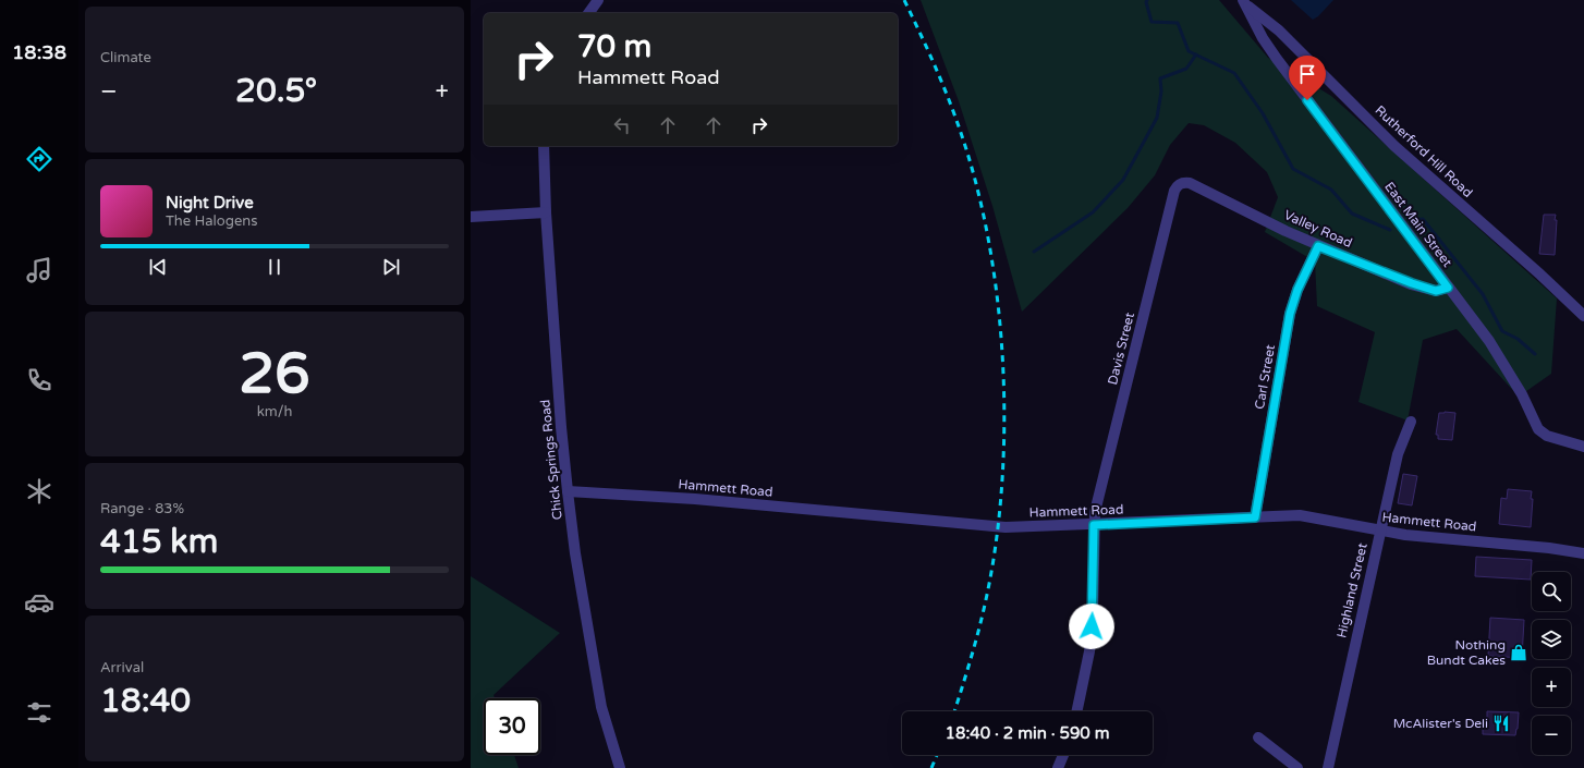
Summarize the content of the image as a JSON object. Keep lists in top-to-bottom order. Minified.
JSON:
{"streets":{"street":["Rutherford Hill Road","East Main Street","Valley Road","Davis Street","Carl Street","Chick Springs Road","Hammett Road","Highland Street"]},"crossings":[["Rutherford Hill Road","East Main Street"],["East Main Street","Valley Road"],["Valley Road","Davis Street"],["Valley Road","Carl Street"],["Davis Street","Hammett Road"],["Carl Street","Hammett Road"],["Chick Springs Road","Hammett Road"],["Hammett Road","Highland Street"]],"places":{"shop":["Nothing Bundt Cakes"],"restaurant":["McAlister's Deli"]},"page":{"tabs":"18:38","tile":["Climate",["26","km/h"],["Range · 83%","415 km"],["Arrival","18:40"]],"turn":["70 m","Hammett Road"],"heat":["−","20.5°","+"],"song":["Night Drive","The Halogens"],"map_buttons":["+","−"],"limit":"30","trip":"18:40 · 2 min · 590 m"}}
